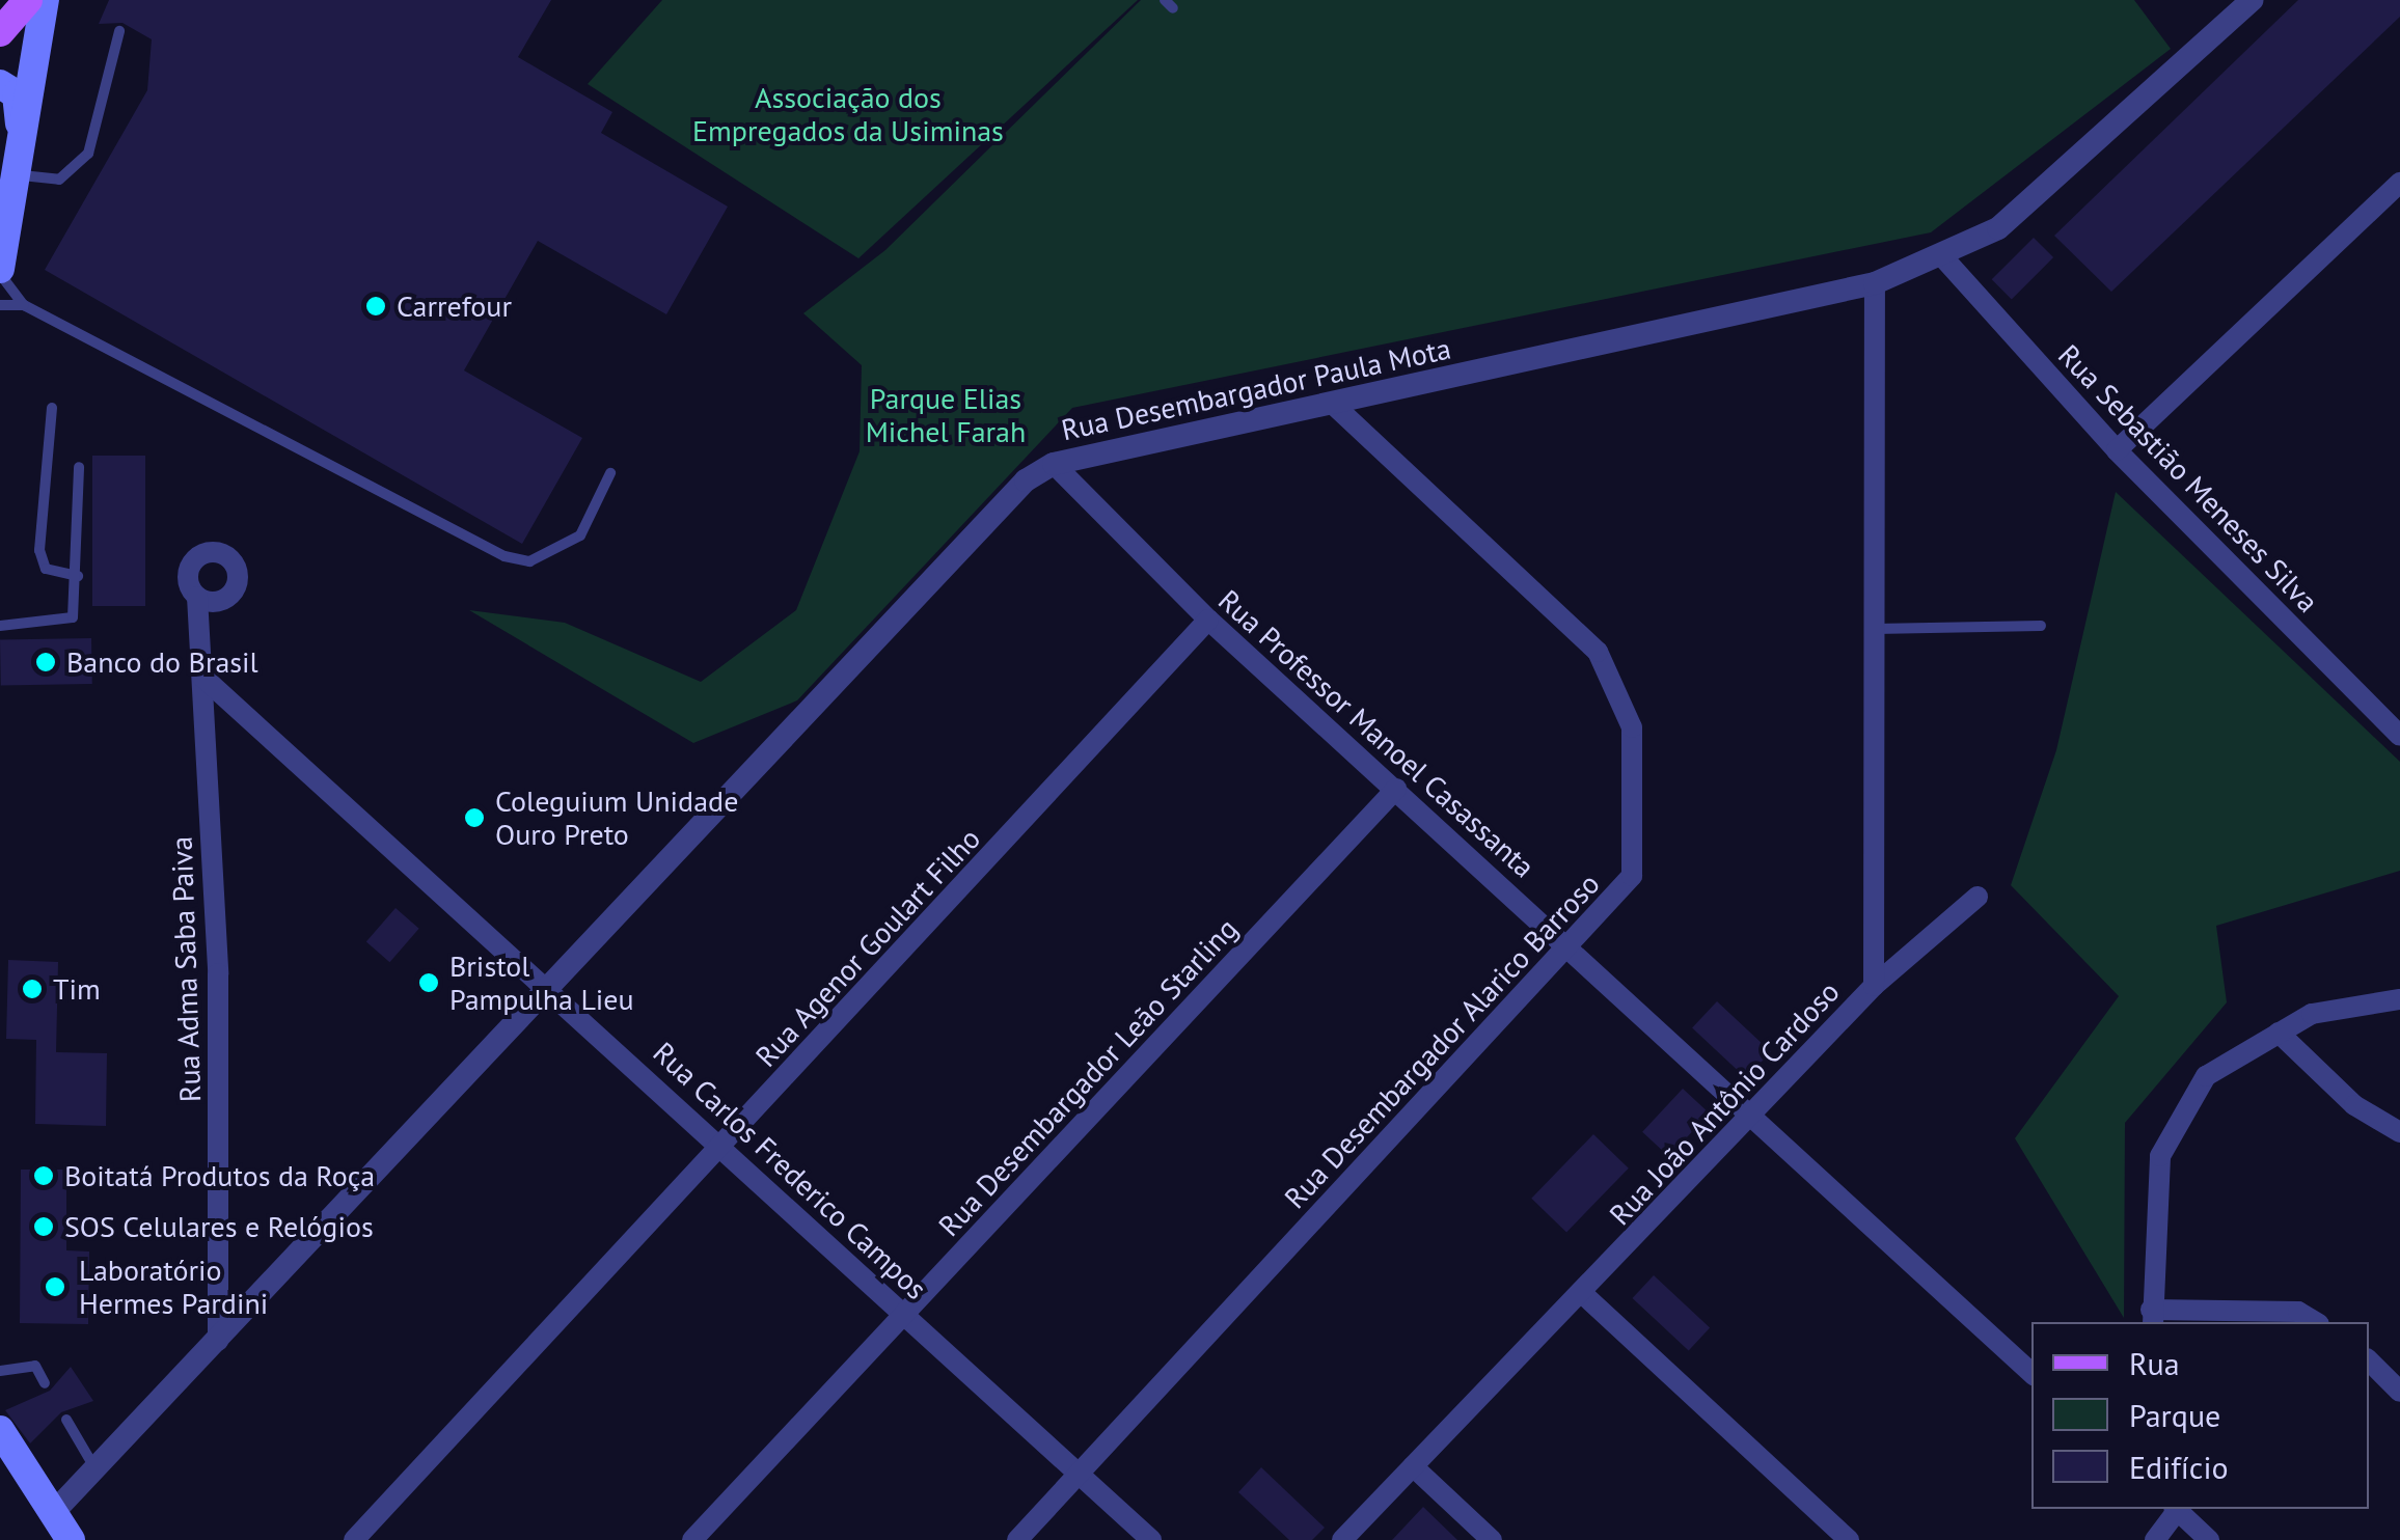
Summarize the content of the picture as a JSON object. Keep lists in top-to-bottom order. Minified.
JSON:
{"streets":{"street":["Rua Desembargador Paula Mota","Rua Sebastião Meneses Silva","Rua Professor Manoel Casassanta","Rua Agenor Goulart Filho","Rua Adma Saba Paiva","Rua Desembargador Alarico Barroso","Rua Desembargador Leão Starling","Rua João Antônio Cardoso","Rua Carlos Frederico Campos"]},"crossings":[["Rua Desembargador Paula Mota","Rua Sebastião Meneses Silva"],["Rua Desembargador Paula Mota","Rua Professor Manoel Casassanta"],["Rua Desembargador Paula Mota","Rua Adma Saba Paiva"],["Rua Desembargador Paula Mota","Rua Desembargador Alarico Barroso"],["Rua Desembargador Paula Mota","Rua João Antônio Cardoso"],["Rua Desembargador Paula Mota","Rua Carlos Frederico Campos"],["Rua Professor Manoel Casassanta","Rua Agenor Goulart Filho"],["Rua Professor Manoel Casassanta","Rua Desembargador Alarico Barroso"],["Rua Professor Manoel Casassanta","Rua Desembargador Leão Starling"],["Rua Professor Manoel Casassanta","Rua João Antônio Cardoso"],["Rua Agenor Goulart Filho","Rua Carlos Frederico Campos"],["Rua Adma Saba Paiva","Rua Carlos Frederico Campos"],["Rua Desembargador Alarico Barroso","Rua Carlos Frederico Campos"],["Rua Desembargador Leão Starling","Rua Carlos Frederico Campos"]],"parks":["Associação dos Empregados da Usiminas","Parque Elias Michel Farah"],"places":["Carrefour","Banco do Brasil","Coleguium Unidade Ouro Preto","Bristol Pampulha Lieu","Tim","Boitatá Produtos da Roça","SOS Celulares e Relógios","Laboratório Hermes Pardini"],"legend":["Rua","Parque","Edifício"]}
